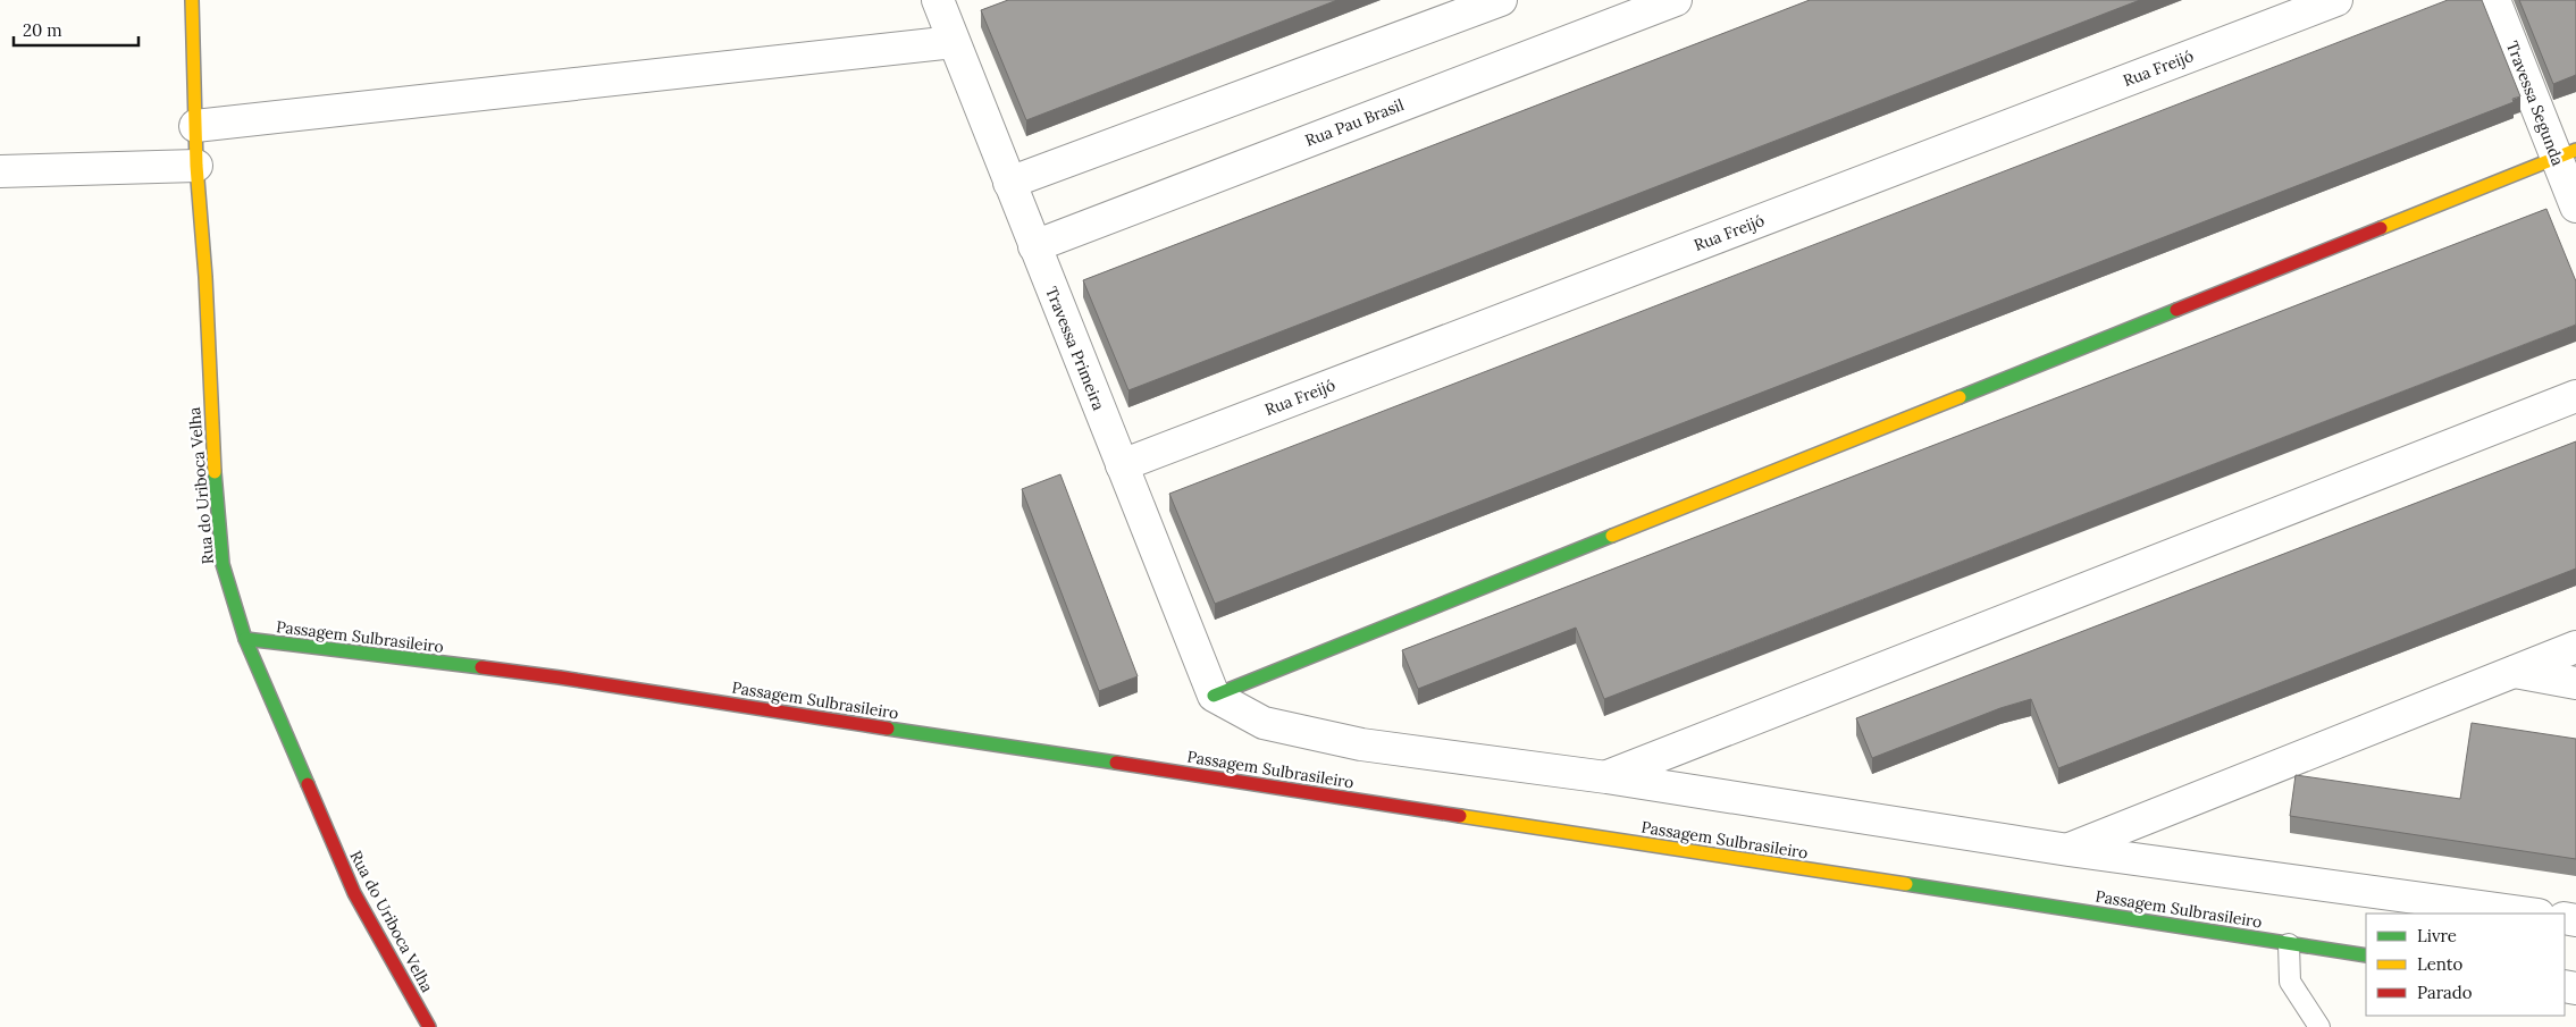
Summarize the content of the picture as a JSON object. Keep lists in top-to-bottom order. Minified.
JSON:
{"streets":{"street":["Rua Freijó","Travessa Segunda","Rua Pau Brasil","Travessa Primeira","Rua do Uriboca Velha","Passagem Sulbrasileiro"]},"crossings":[["Rua Freijó","Travessa Primeira"],["Rua Pau Brasil","Travessa Primeira"],["Rua do Uriboca Velha","Passagem Sulbrasileiro"]],"legend":["Livre","Lento","Parado"],"scale_bar":"20 m"}
